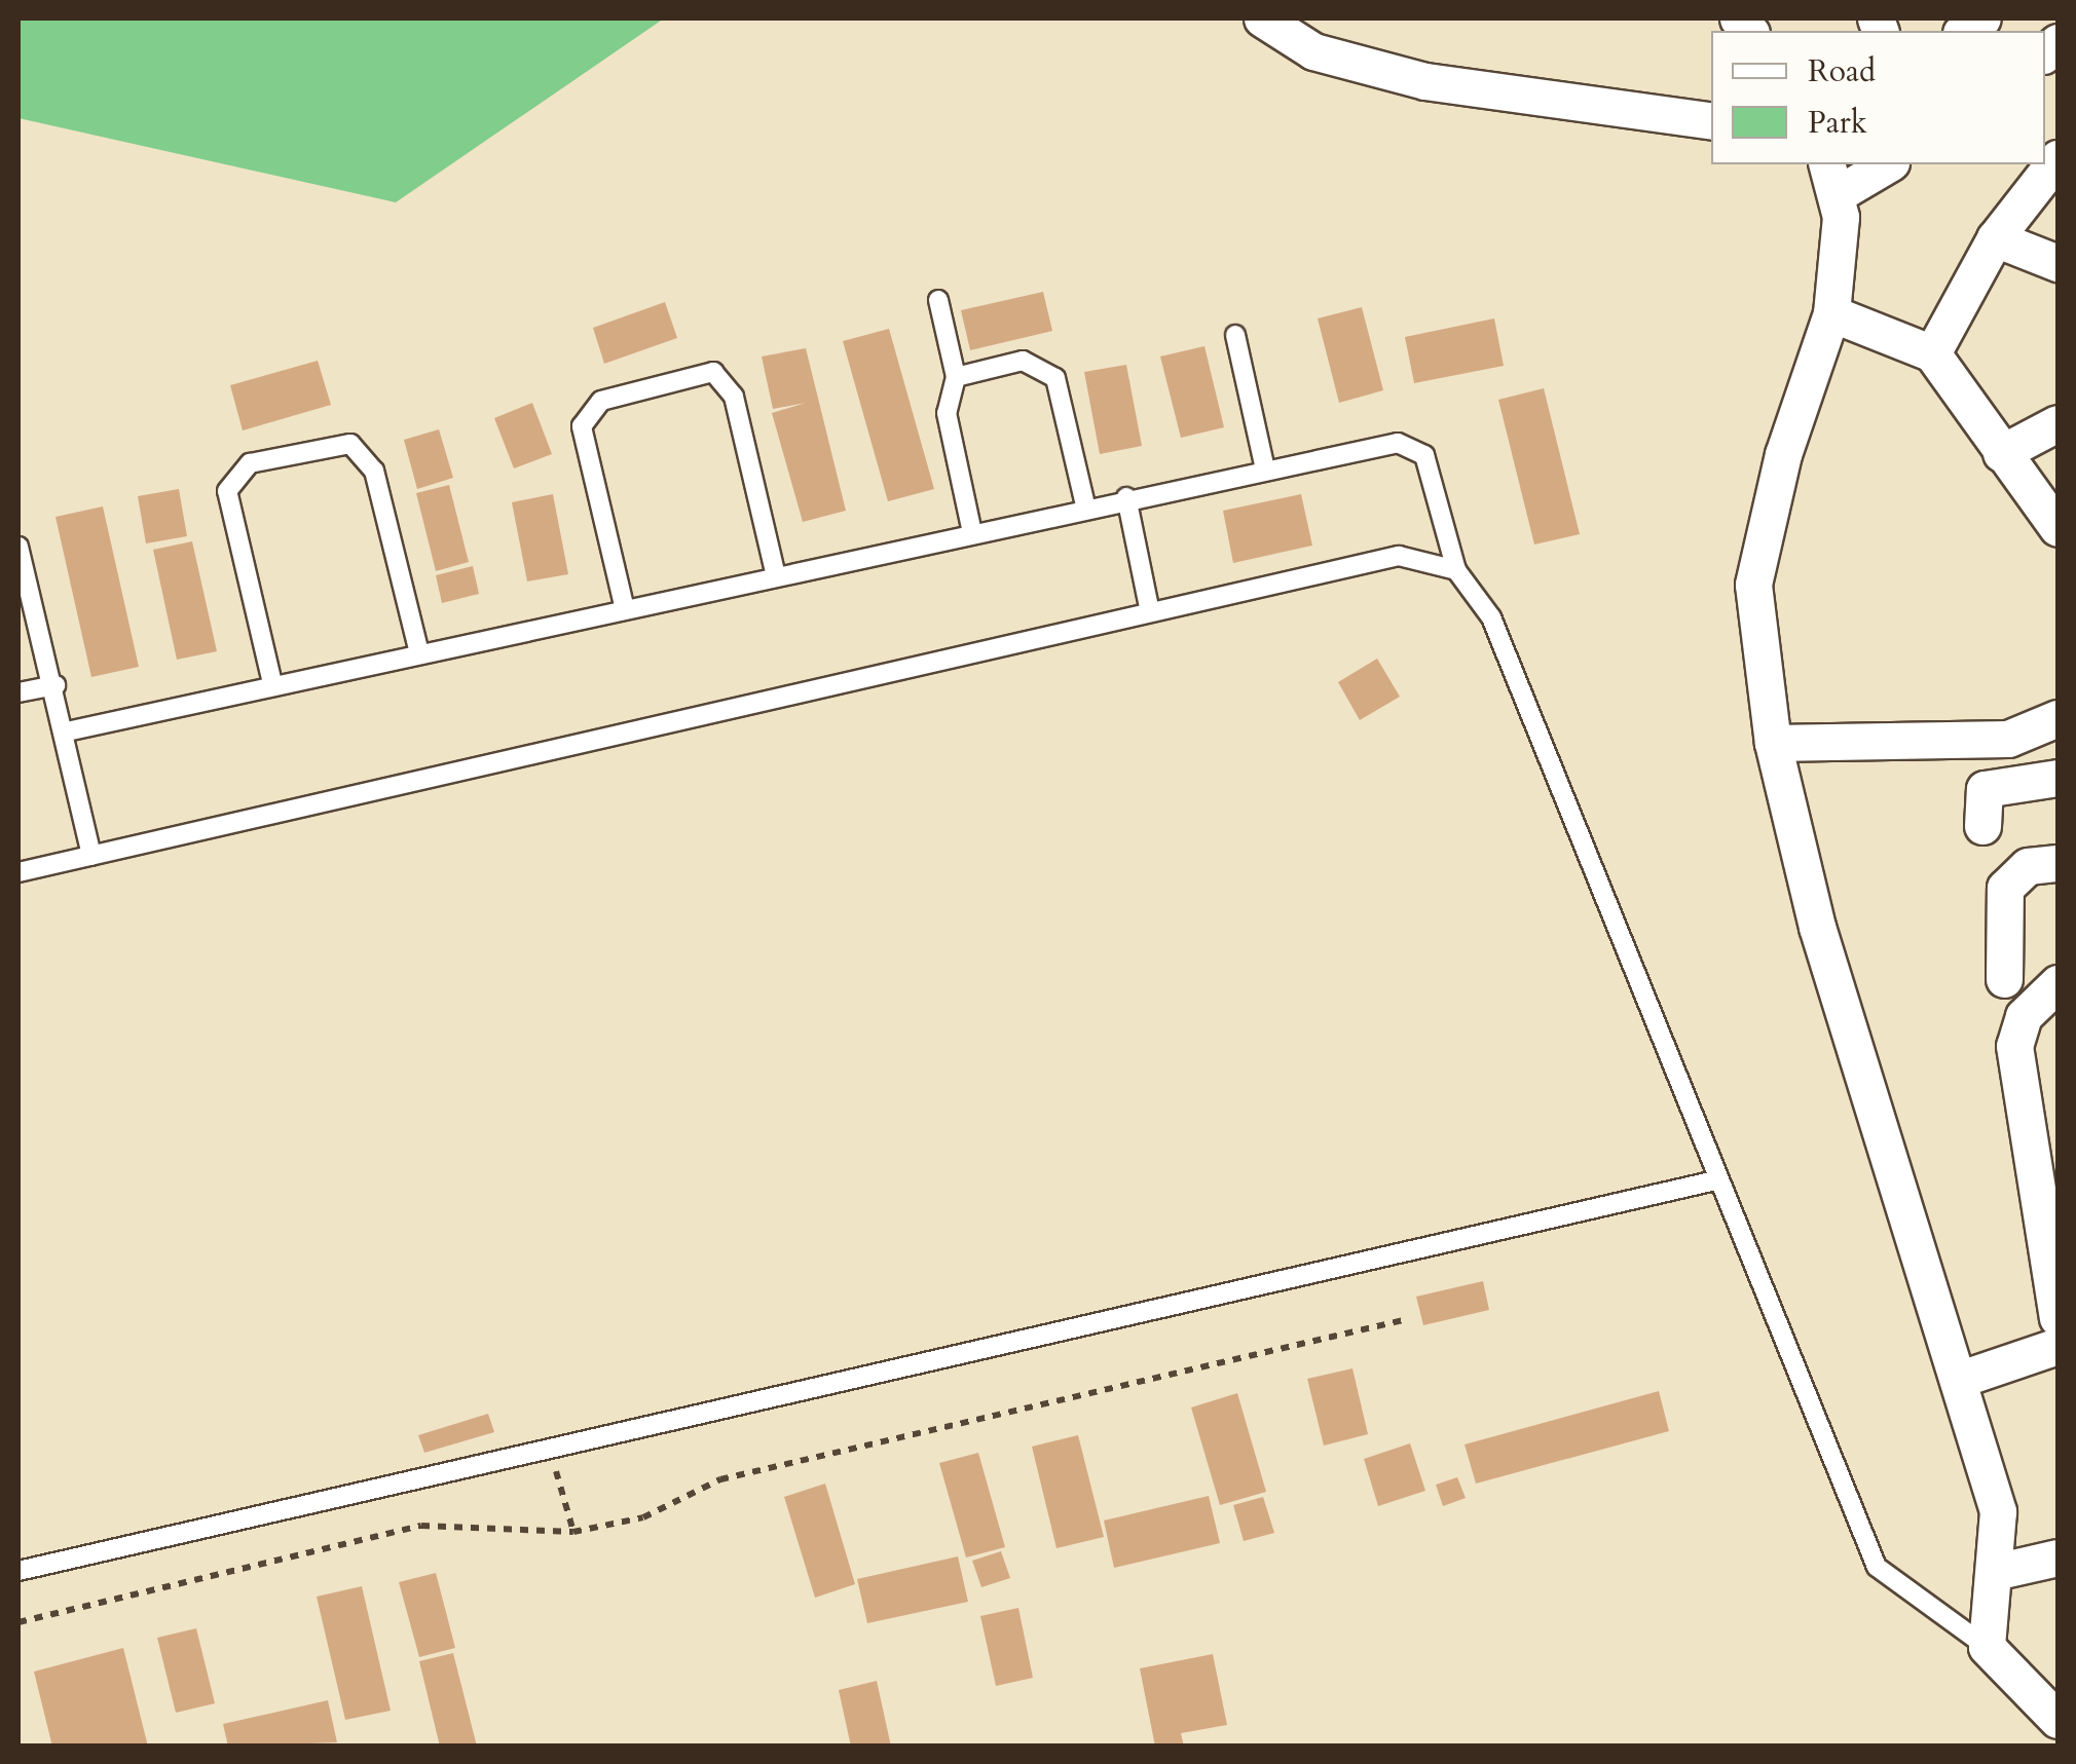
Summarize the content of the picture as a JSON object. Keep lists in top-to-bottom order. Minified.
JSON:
{"legend":["Road","Park"]}
